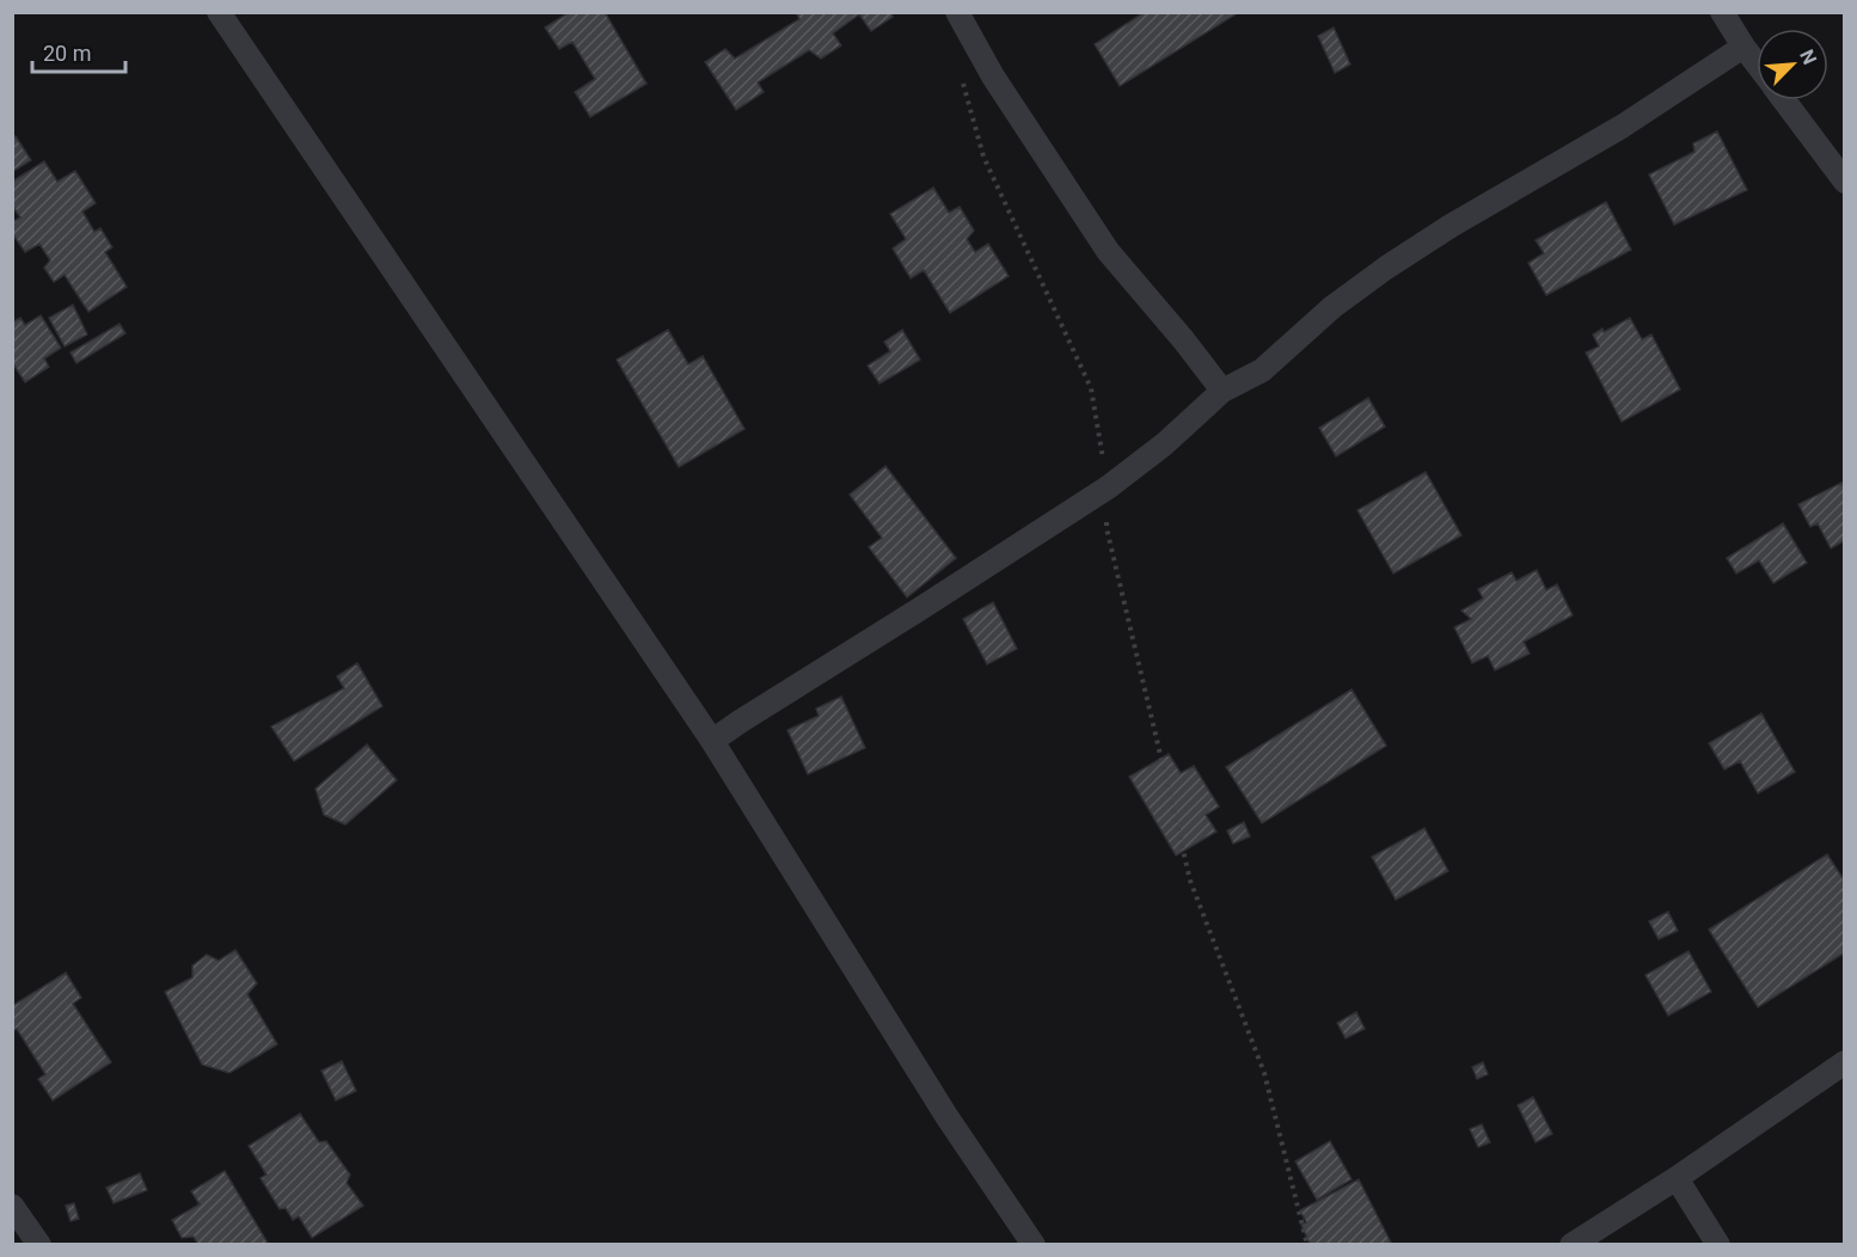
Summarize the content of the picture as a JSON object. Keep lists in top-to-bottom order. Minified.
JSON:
{"scale_bar":"20 m","north":"top right"}
